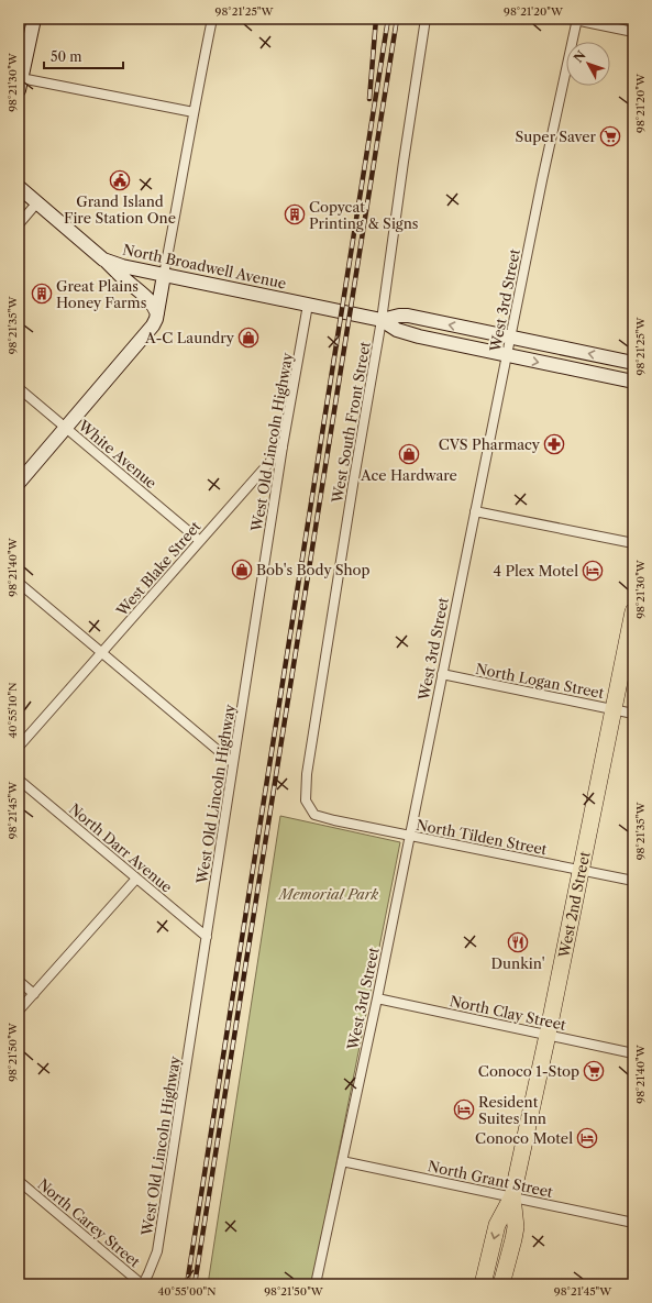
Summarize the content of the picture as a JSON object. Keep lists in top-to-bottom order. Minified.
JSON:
{"streets":{"highway":["West 2nd Street"],"main road":["North Broadwell Avenue"],"street":["West 3rd Street","West South Front Street","West Old Lincoln Highway","White Avenue","West Blake Street","North Logan Street","North Tilden Street","North Darr Avenue","North Clay Street","North Grant Street","North Carey Street"]},"crossings":[["North Broadwell Avenue","West 3rd Street"],["North Broadwell Avenue","West South Front Street"],["North Broadwell Avenue","West Old Lincoln Highway"],["West 3rd Street","North Logan Street"],["West 3rd Street","North Tilden Street"],["West 3rd Street","North Clay Street"],["West 3rd Street","North Grant Street"],["West South Front Street","North Tilden Street"],["West Old Lincoln Highway","West Blake Street"],["West Old Lincoln Highway","North Darr Avenue"],["West Old Lincoln Highway","North Carey Street"],["White Avenue","West Blake Street"],["North Logan Street","West 2nd Street"],["North Tilden Street","West 2nd Street"],["West 2nd Street","North Clay Street"],["West 2nd Street","North Grant Street"]],"parks":["Memorial Park"],"places":{"supermarket":["Super Saver","Conoco 1-Stop"],"public building":["Grand Island Fire Station One"],"building":["Copycat Printing & Signs","Great Plains Honey Farms"],"shop":["A-C Laundry","Ace Hardware","Bob's Body Shop"],"pharmacy":["CVS Pharmacy"],"hotel":["4 Plex Motel","Resident Suites Inn","Conoco Motel"],"restaurant":["Dunkin'"]},"scale_bar":"50 m","north":"top left","coordinates":["98°21'25\"W","98°21'20\"W","98°21'30\"W","98°21'35\"W","98°21'40\"W","40°55'10\"N","98°21'45\"W","98°21'50\"W","40°55'00\"N"]}
